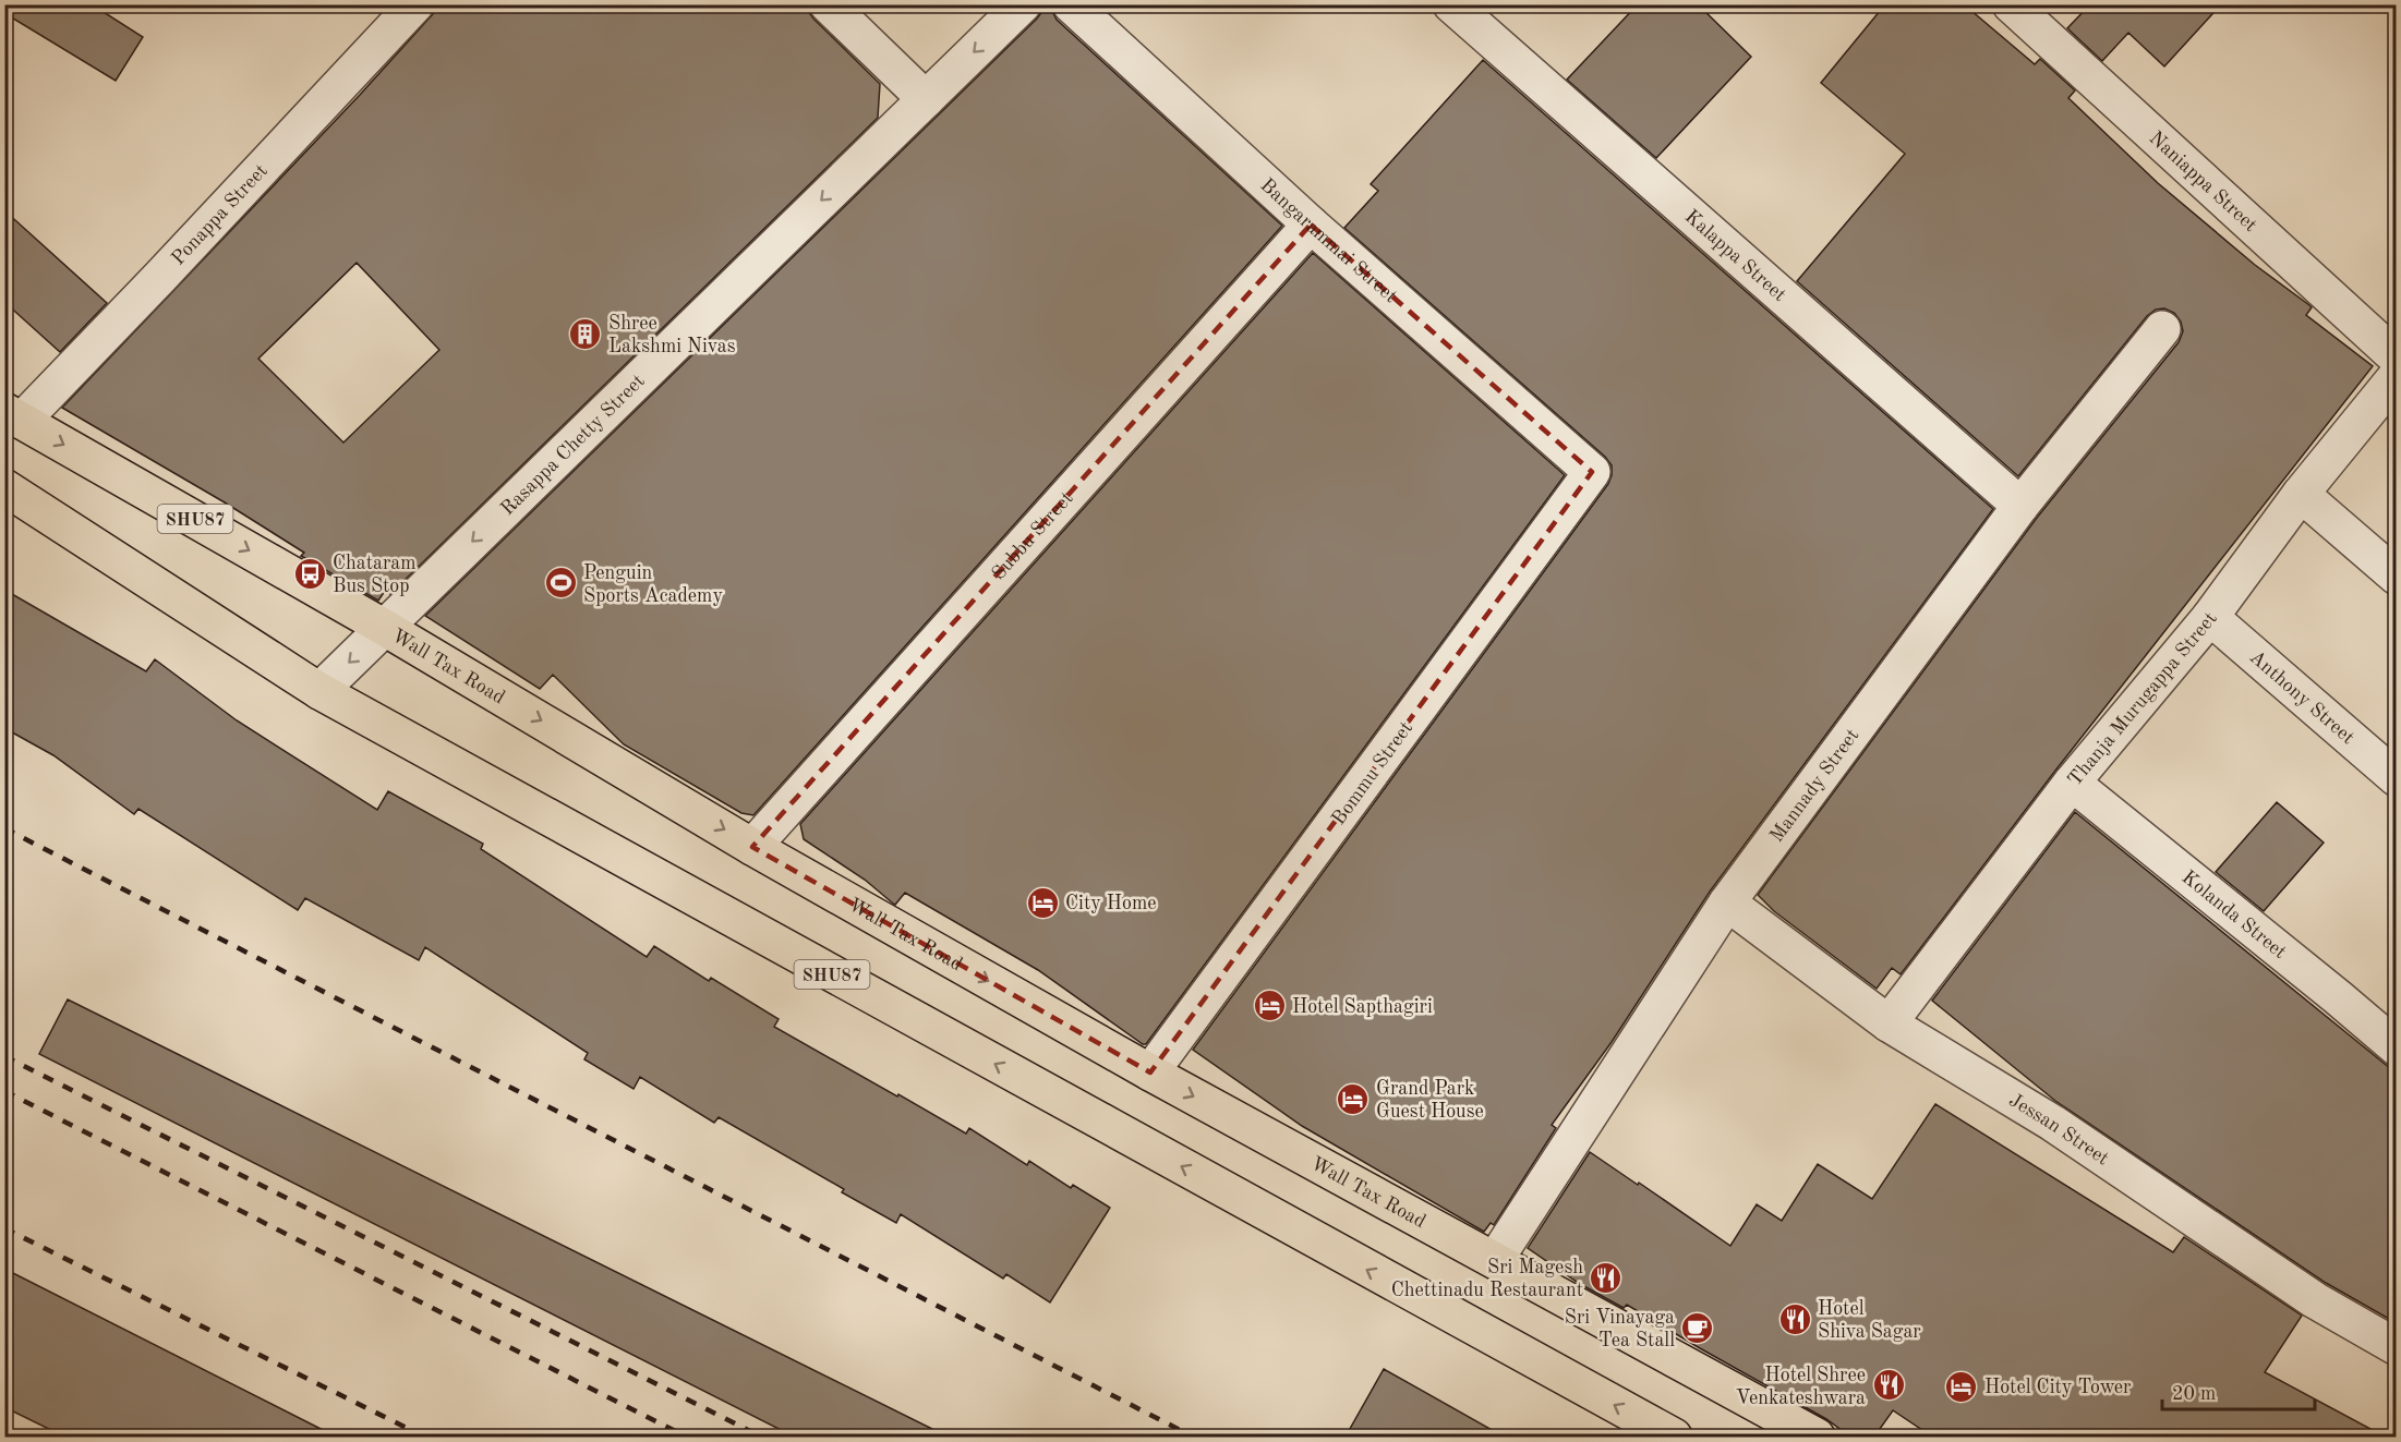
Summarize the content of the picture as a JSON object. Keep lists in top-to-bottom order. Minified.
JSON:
{"streets":{"main road":["SHU87","Wall Tax Road"],"street":["Naniappa Street","Ponappa Street","Bangarammai Street","Kalappa Street","Rasappa Chetty Street","Subbu Street","Anthony Street","Thanja Murugappa Street","Bommu Street","Mannady Street","Kolanda Street","Jessan Street"]},"crossings":[["Ponappa Street","Wall Tax Road"],["Bangarammai Street","Subbu Street"],["Bangarammai Street","Bommu Street"],["Kalappa Street","Mannady Street"],["Rasappa Chetty Street","SHU87"],["Rasappa Chetty Street","Wall Tax Road"],["Subbu Street","Wall Tax Road"],["Wall Tax Road","Bommu Street"],["Wall Tax Road","Mannady Street"],["Anthony Street","Thanja Murugappa Street"],["Thanja Murugappa Street","Kolanda Street"],["Thanja Murugappa Street","Jessan Street"],["Mannady Street","Jessan Street"]],"one_way":["Rasappa Chetty Street"],"places":{"building":["Shree Lakshmi Nivas"],"bus stop":["Chataram Bus Stop"],"sports":["Penguin Sports Academy"],"hotel":["City Home","Hotel Sapthagiri","Grand Park Guest House","Hotel City Tower"],"restaurant":["Sri Magesh Chettinadu Restaurant","Hotel Shiva Sagar","Hotel Shree Venkateshwara"],"cafe":["Sri Vinayaga Tea Stall"]},"scale_bar":"20 m"}
